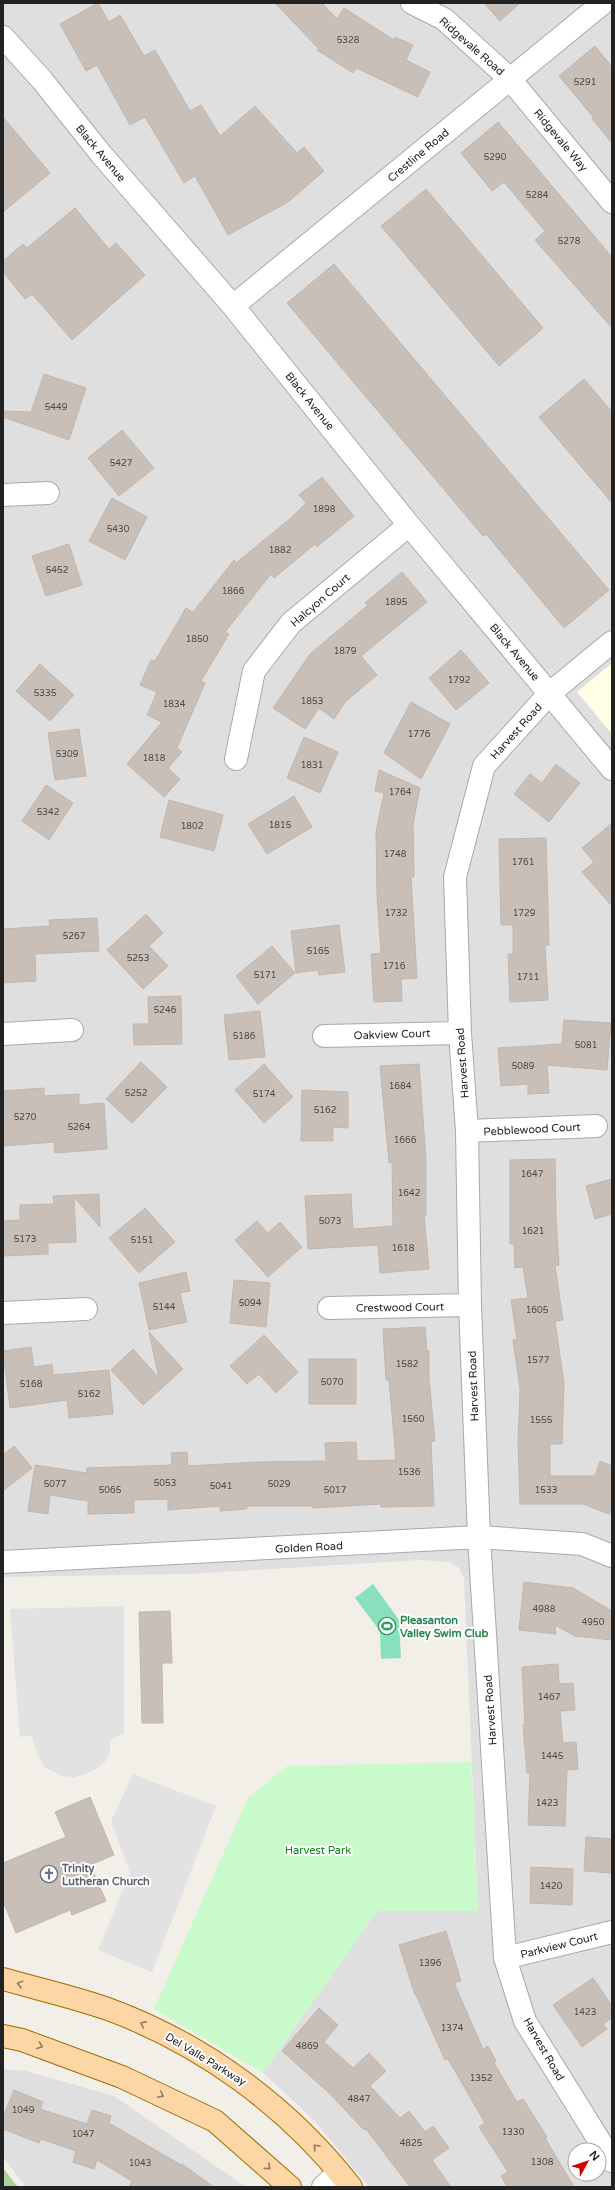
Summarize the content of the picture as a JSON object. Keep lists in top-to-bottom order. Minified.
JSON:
{"streets":{"main road":["Del Valle Parkway"],"street":["Ridgevale Road","Ridgevale Way","Black Avenue","Crestline Road","Halcyon Court","Harvest Road","Oakview Court","Pebblewood Court","Crestwood Court","Golden Road","Parkview Court"]},"crossings":[["Ridgevale Road","Ridgevale Way"],["Ridgevale Road","Crestline Road"],["Ridgevale Way","Crestline Road"],["Black Avenue","Crestline Road"],["Black Avenue","Halcyon Court"],["Black Avenue","Harvest Road"],["Harvest Road","Oakview Court"],["Harvest Road","Pebblewood Court"],["Harvest Road","Crestwood Court"],["Harvest Road","Golden Road"],["Harvest Road","Parkview Court"]],"parks":["Harvest Park"],"places":{"sports":["Pleasanton Valley Swim Club"],"church":["Trinity Lutheran Church"]},"house_numbers":["5328","5291","5290","5284","5278","5449","5427","1898","5430","1882","5452","1866","1895","1850","1879","1792","5335","1853","1834","1776","5309","1818","1831","1764","5342","1815","1802","1748","1761","1732","1729","5267","5165","5253","1716","5171","1711","5246","5186","5081","5089","1684","5252","5174","5162","5270","5264","1666","1647","1642","5073","1621","5173","5151","1618","5094","5144","1605","1577","1582","5070","5168","5162","1560","1555","1536","5053","5077","5029","5041","5065","5017","1533","4988","4950","1467","1445","1423","1420","1396","1423","1374","4869","1352","4847","1049","1330","1047","4825","1308","1043"],"north":"top right"}
